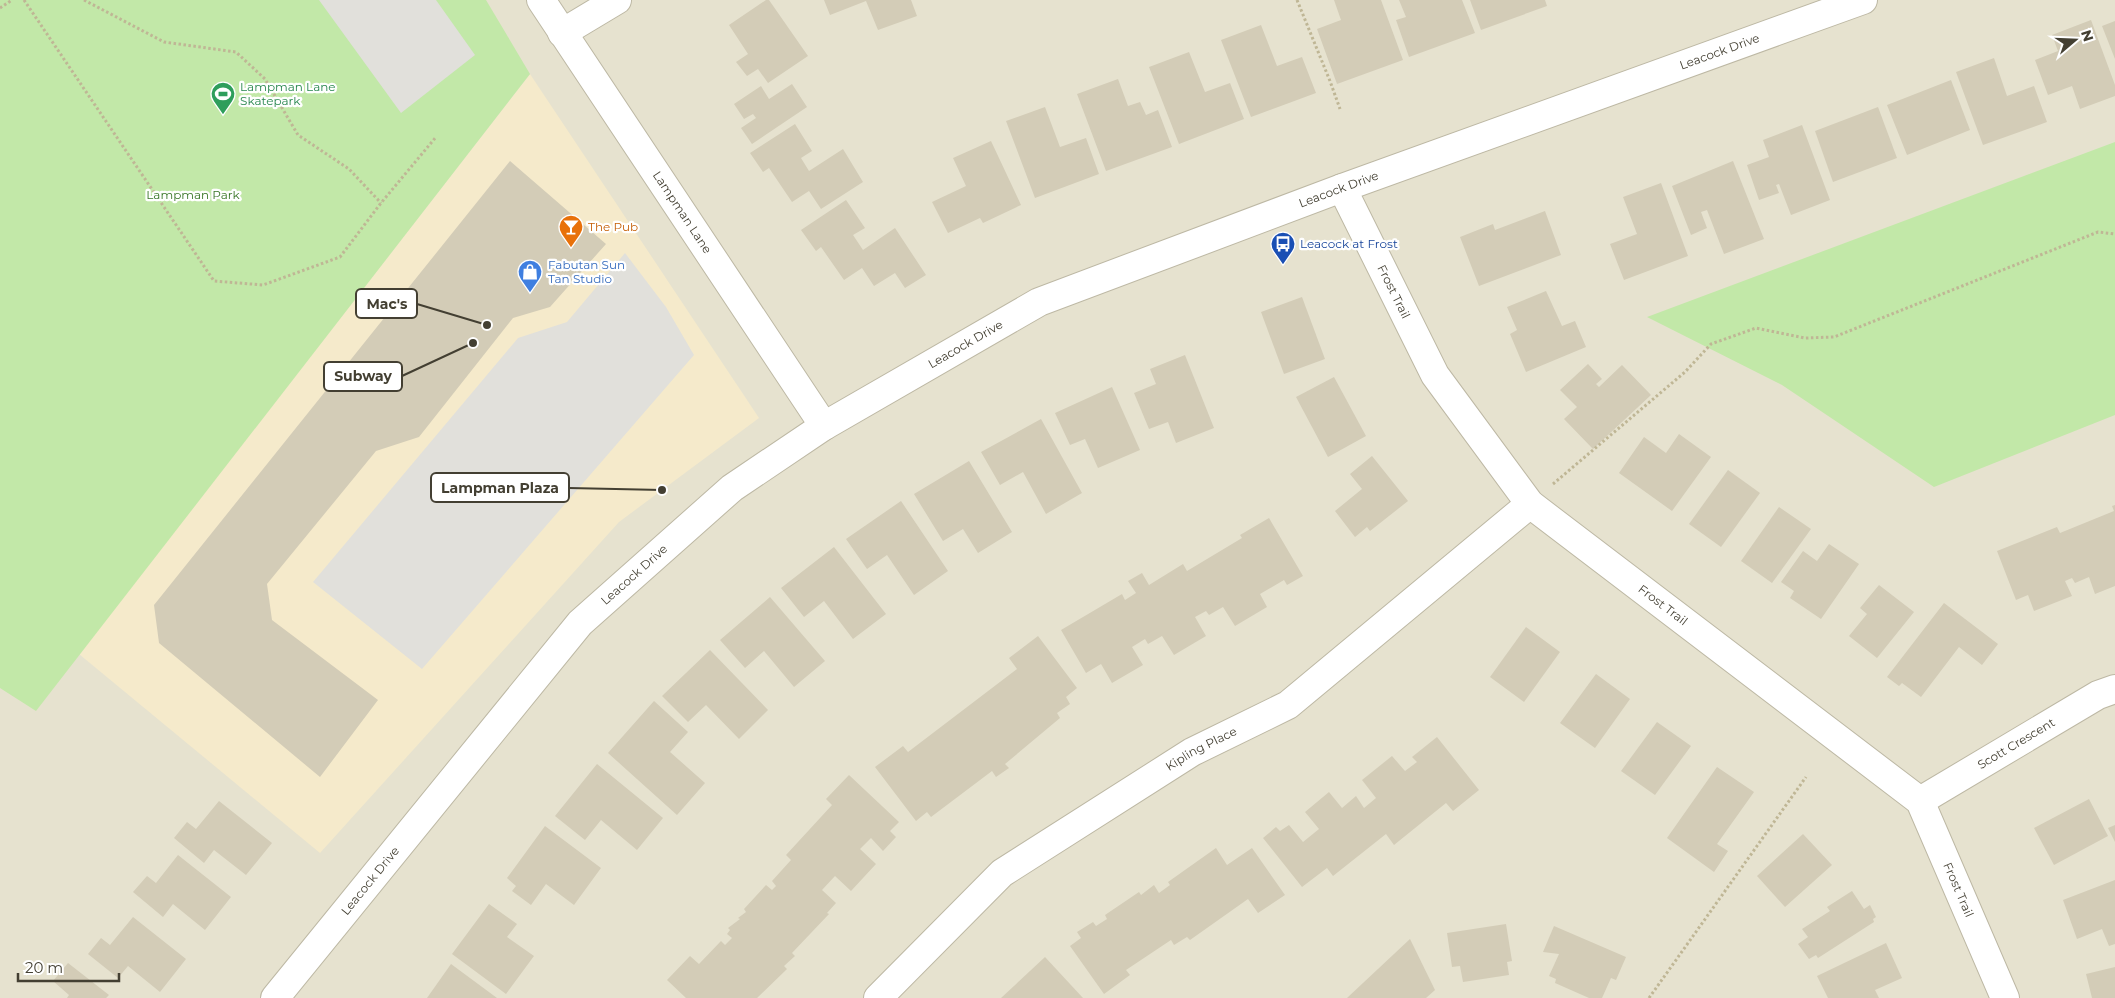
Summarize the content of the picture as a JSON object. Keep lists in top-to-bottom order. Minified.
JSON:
{"streets":{"street":["Leacock Drive","Lampman Lane","Frost Trail","Scott Crescent","Kipling Place"]},"crossings":[["Leacock Drive","Lampman Lane"],["Leacock Drive","Frost Trail"],["Frost Trail","Scott Crescent"],["Frost Trail","Kipling Place"]],"parks":["Lampman Park"],"places":{"sports":["Lampman Lane Skatepark"],"bar":["The Pub"],"bus stop":["Leacock at Frost"],"shop":["Fabutan Sun Tan Studio"],"other":["Mac's","Subway","Lampman Plaza"]},"scale_bar":"20 m","north":"right"}
